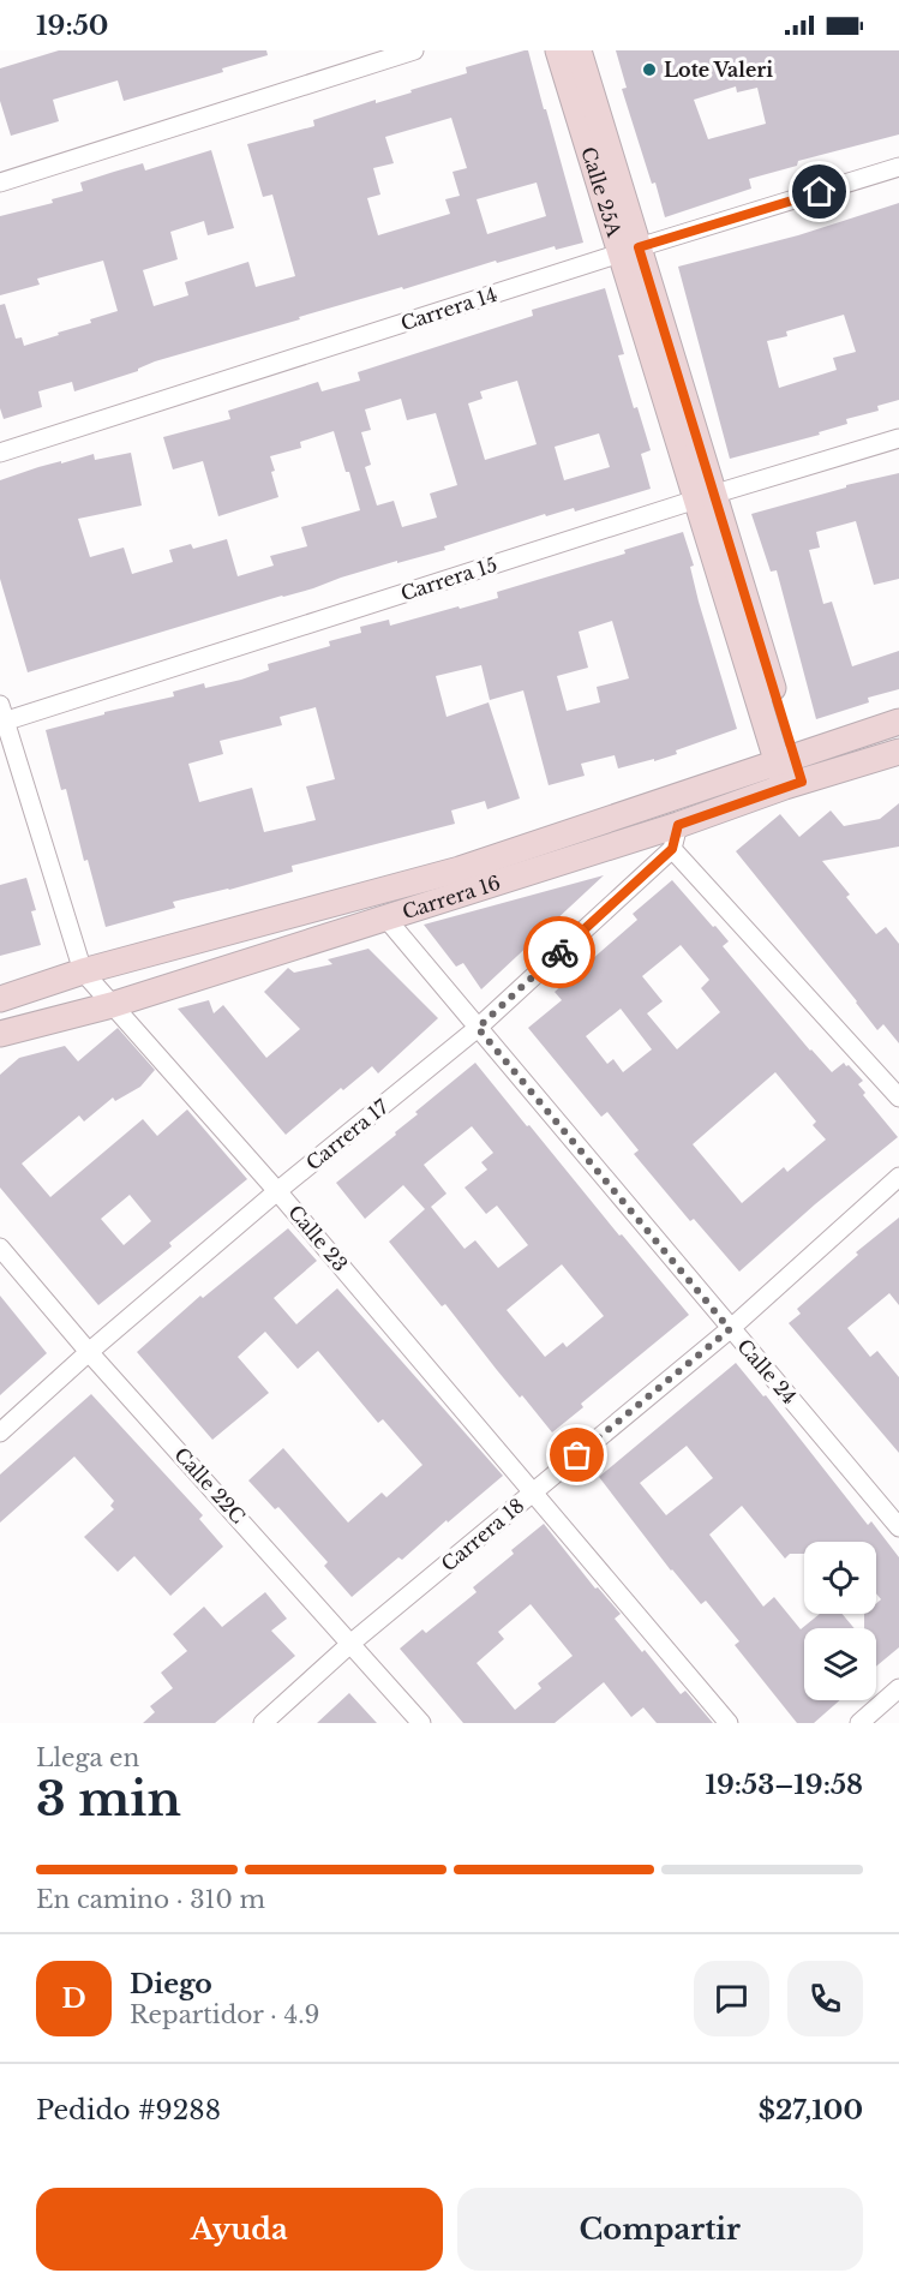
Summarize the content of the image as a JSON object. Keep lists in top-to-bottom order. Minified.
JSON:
{"streets":{"street":["Calle 25A","Carrera 14","Carrera 15","Carrera 16","Carrera 17","Calle 23","Calle 24","Calle 22C","Carrera 18"]},"crossings":[["Calle 25A","Carrera 14"],["Calle 25A","Carrera 15"],["Calle 25A","Carrera 16"],["Carrera 15","Calle 23"],["Carrera 16","Carrera 17"],["Carrera 16","Calle 23"],["Carrera 16","Calle 24"],["Carrera 17","Calle 23"],["Carrera 17","Calle 24"],["Carrera 17","Calle 22C"],["Calle 23","Carrera 18"],["Calle 24","Carrera 18"],["Calle 22C","Carrera 18"]],"places":["Lote Valeri"],"page":{"status":"19:50","heading":["3 min","Llega en","19:53–19:58"],"panel":["Diego","Repartidor · 4.9","Pedido #9288","$27,100"],"bar":"En camino · 310 m","round":"D","buttons":["Ayuda","Compartir"]}}
